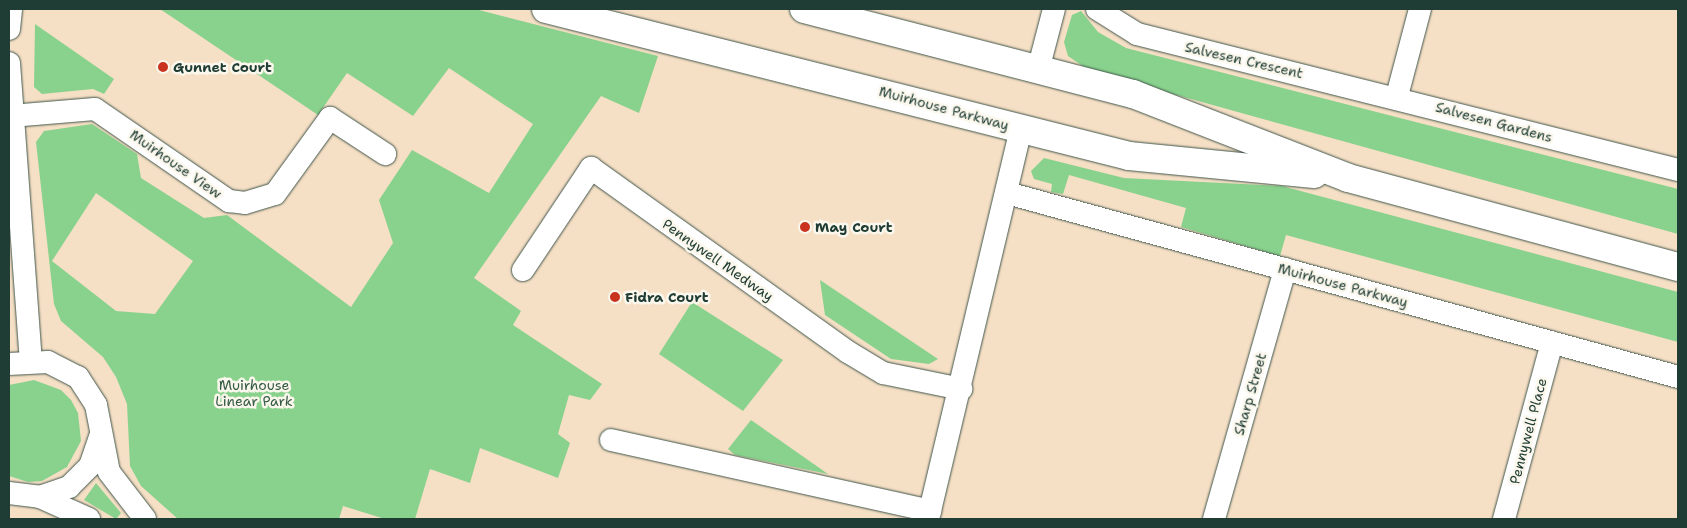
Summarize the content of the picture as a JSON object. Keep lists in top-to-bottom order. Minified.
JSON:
{"streets":{"street":["Salvesen Crescent","Muirhouse Parkway","Salvesen Gardens","Muirhouse View","Pennywell Medway","Sharp Street","Pennywell Place"]},"crossings":[["Salvesen Crescent","Salvesen Gardens"],["Muirhouse Parkway","Sharp Street"],["Muirhouse Parkway","Pennywell Place"]],"parks":["Muirhouse Linear Park"],"places":["Gunnet Court","May Court","Fidra Court"]}
